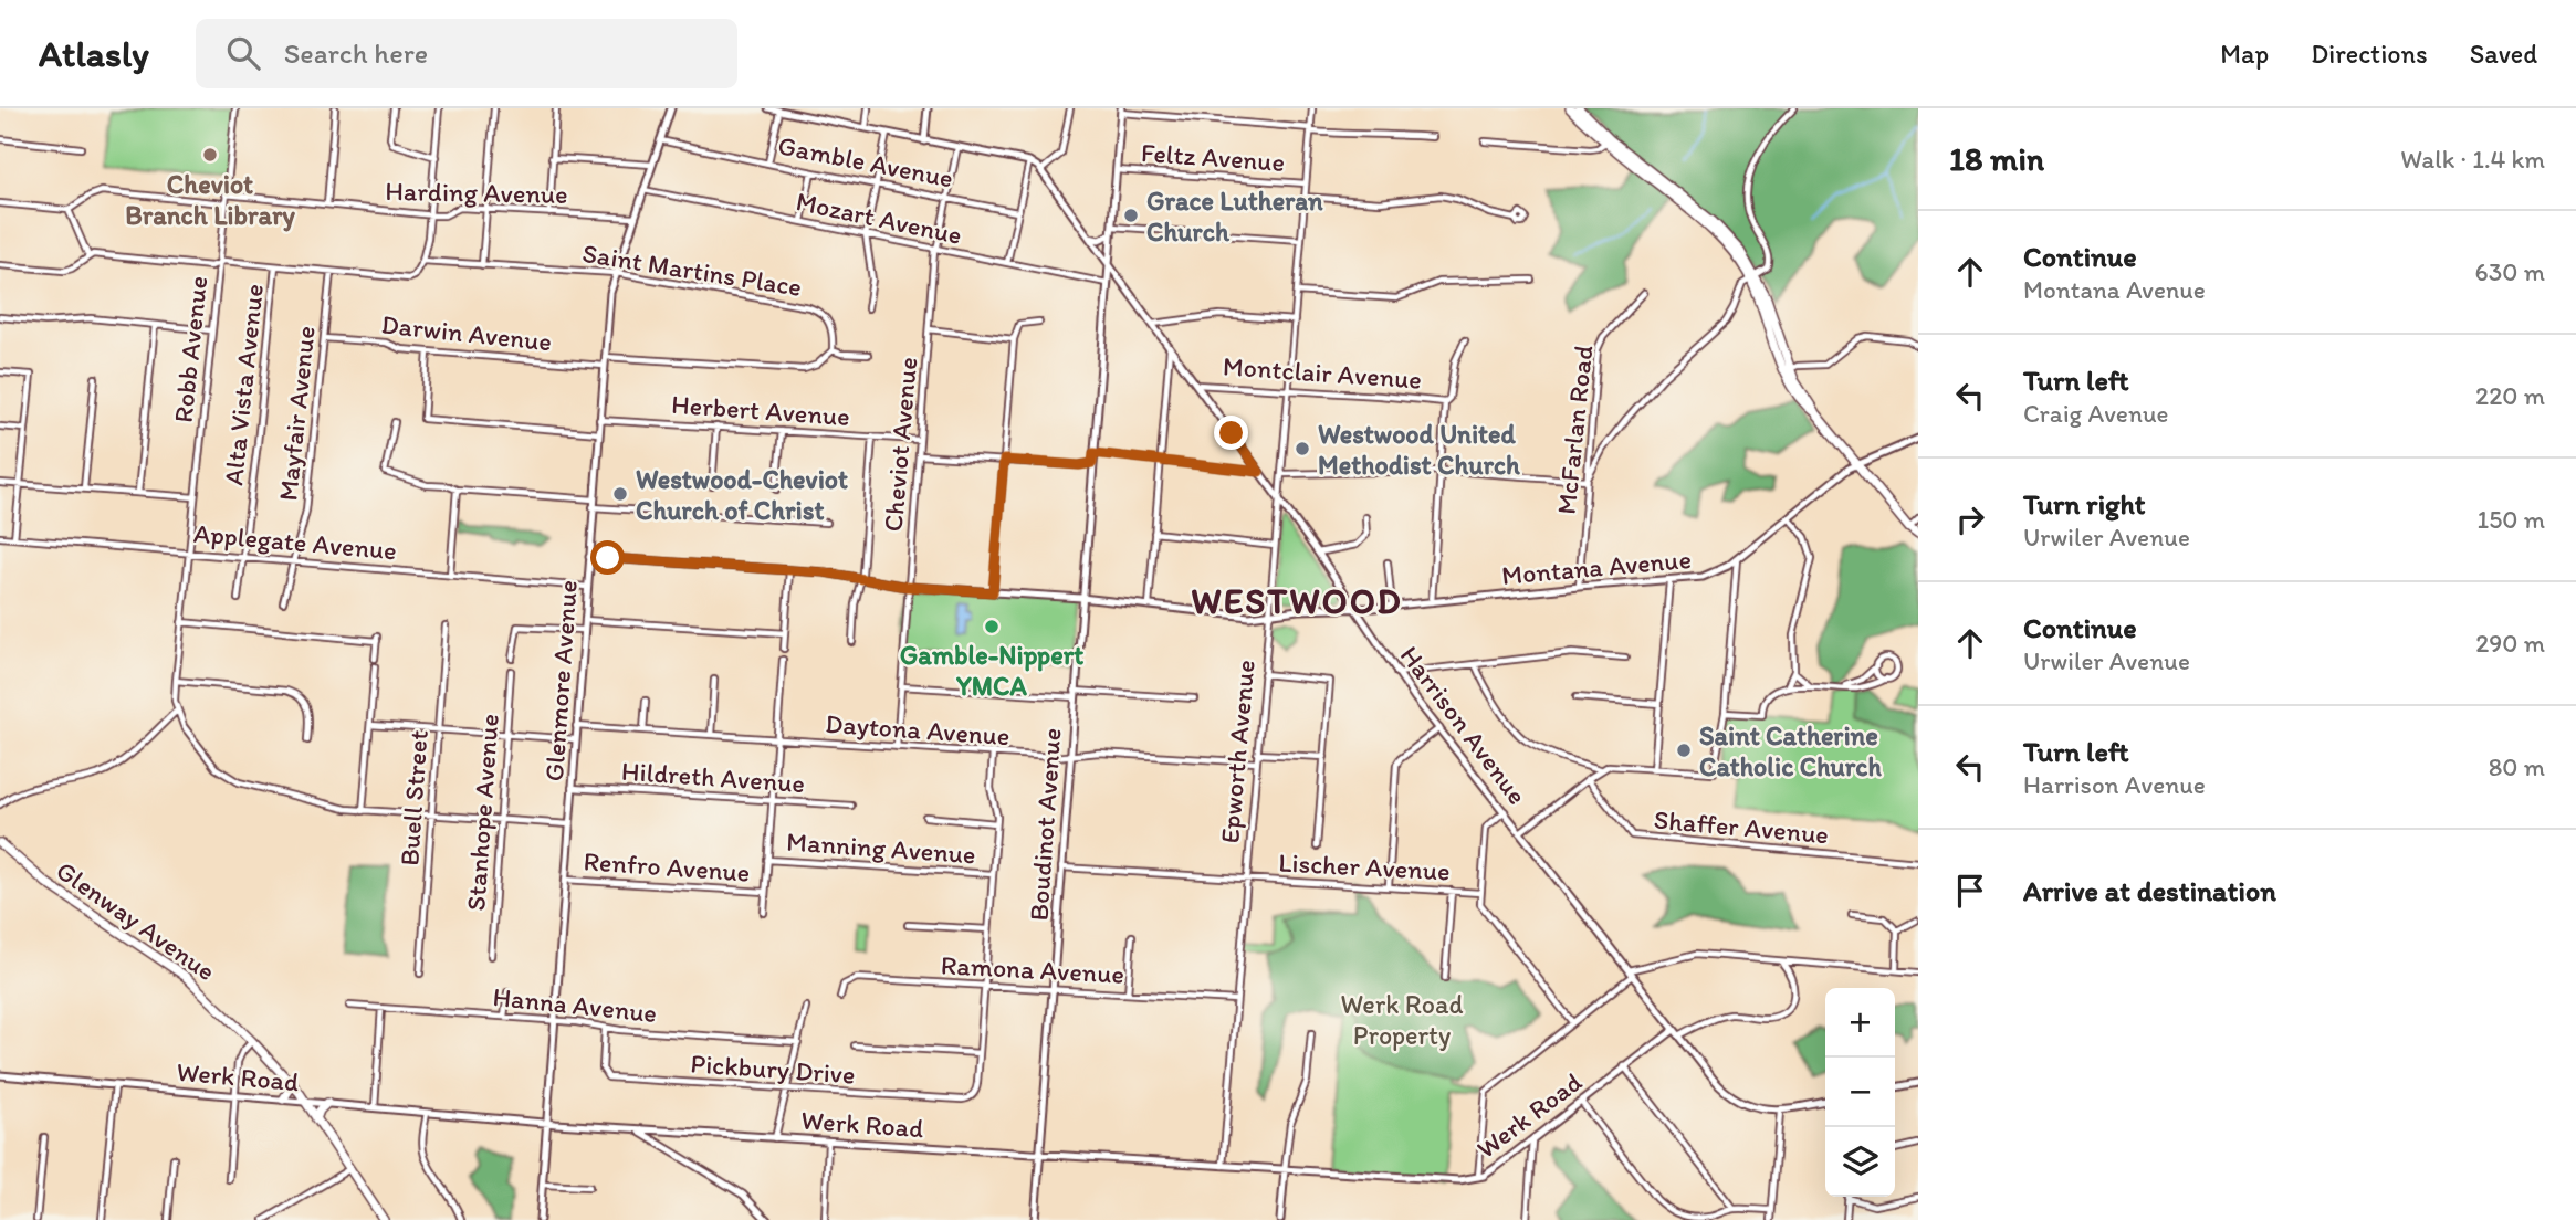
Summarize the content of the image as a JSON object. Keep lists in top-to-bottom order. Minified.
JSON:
{"streets":{"main road":["Glenway Avenue"],"street":["Feltz Avenue","Gamble Avenue","Harding Avenue","Mozart Avenue","Saint Martins Place","Darwin Avenue","Robb Avenue","Montclair Avenue","Alta Vista Avenue","Herbert Avenue","Mayfair Avenue","McFarlan Road","Cheviot Avenue","Applegate Avenue","Montana Avenue","Glenmore Avenue","Harrison Avenue","Daytona Avenue","Epworth Avenue","Hildreth Avenue","Buell Street","Stanhope Avenue","Boudinot Avenue","Shaffer Avenue","Manning Avenue","Renfro Avenue","Lischer Avenue","Ramona Avenue","Hanna Avenue","Pickbury Drive","Werk Road"]},"crossings":[["Feltz Avenue","Epworth Avenue"],["Feltz Avenue","Boudinot Avenue"],["Gamble Avenue","Cheviot Avenue"],["Gamble Avenue","Glenmore Avenue"],["Harding Avenue","Robb Avenue"],["Harding Avenue","Glenmore Avenue"],["Mozart Avenue","Cheviot Avenue"],["Mozart Avenue","Glenmore Avenue"],["Mozart Avenue","Boudinot Avenue"],["Saint Martins Place","Glenmore Avenue"],["Darwin Avenue","Mayfair Avenue"],["Darwin Avenue","Glenmore Avenue"],["Robb Avenue","Applegate Avenue"],["Montclair Avenue","Harrison Avenue"],["Montclair Avenue","Epworth Avenue"],["Alta Vista Avenue","Applegate Avenue"],["Herbert Avenue","Cheviot Avenue"],["Herbert Avenue","Glenmore Avenue"],["Mayfair Avenue","Applegate Avenue"],["McFarlan Road","Montana Avenue"],["Cheviot Avenue","Montana Avenue"],["Cheviot Avenue","Harrison Avenue"],["Cheviot Avenue","Daytona Avenue"],["Applegate Avenue","Glenmore Avenue"],["Montana Avenue","Glenmore Avenue"],["Montana Avenue","Harrison Avenue"],["Montana Avenue","Epworth Avenue"],["Montana Avenue","Boudinot Avenue"],["Glenmore Avenue","Daytona Avenue"],["Glenmore Avenue","Hildreth Avenue"],["Glenmore Avenue","Renfro Avenue"],["Glenmore Avenue","Hanna Avenue"],["Glenmore Avenue","Werk Road"],["Harrison Avenue","Epworth Avenue"],["Harrison Avenue","Boudinot Avenue"],["Harrison Avenue","Werk Road"],["Daytona Avenue","Epworth Avenue"],["Daytona Avenue","Boudinot Avenue"],["Epworth Avenue","Lischer Avenue"],["Epworth Avenue","Ramona Avenue"],["Epworth Avenue","Werk Road"],["Boudinot Avenue","Lischer Avenue"],["Boudinot Avenue","Ramona Avenue"],["Boudinot Avenue","Werk Road"],["Glenway Avenue","Werk Road"],["Hanna Avenue","Pickbury Drive"]],"districts":["WESTWOOD"],"parks":["Werk Road Property"],"places":["Cheviot Branch Library","Grace Lutheran Church","Westwood United Methodist Church","Westwood-Cheviot Church of Christ","Gamble-Nippert YMCA","Saint Catherine Catholic Church"],"page":{"header":"Atlasly","search":"Search here","nav":["Map","Directions","Saved"],"heading":["18 min","Walk · 1.4 km"],"list":[["Continue","Montana Avenue","630 m"],["Turn left","Craig Avenue","220 m"],["Turn right","Urwiler Avenue","150 m"],["Continue","Urwiler Avenue","290 m"],["Turn left","Harrison Avenue","80 m"],"Arrive at destination"],"map_buttons":["+","−"]}}
